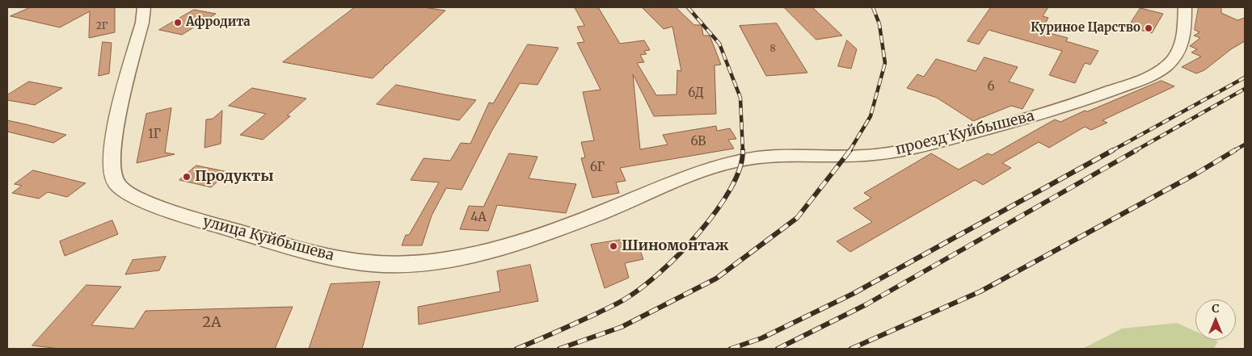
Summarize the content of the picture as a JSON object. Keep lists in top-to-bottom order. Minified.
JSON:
{"streets":{"street":["проезд Куйбышева","улица Куйбышева"]},"crossings":[["проезд Куйбышева","улица Куйбышева"]],"places":["Афродита","Куриное Царство","Продукты","Шиномонтаж"],"house_numbers":["2Г","8","6","6Д","1Г","6В","6Г","4А","2А"],"north":"top"}
